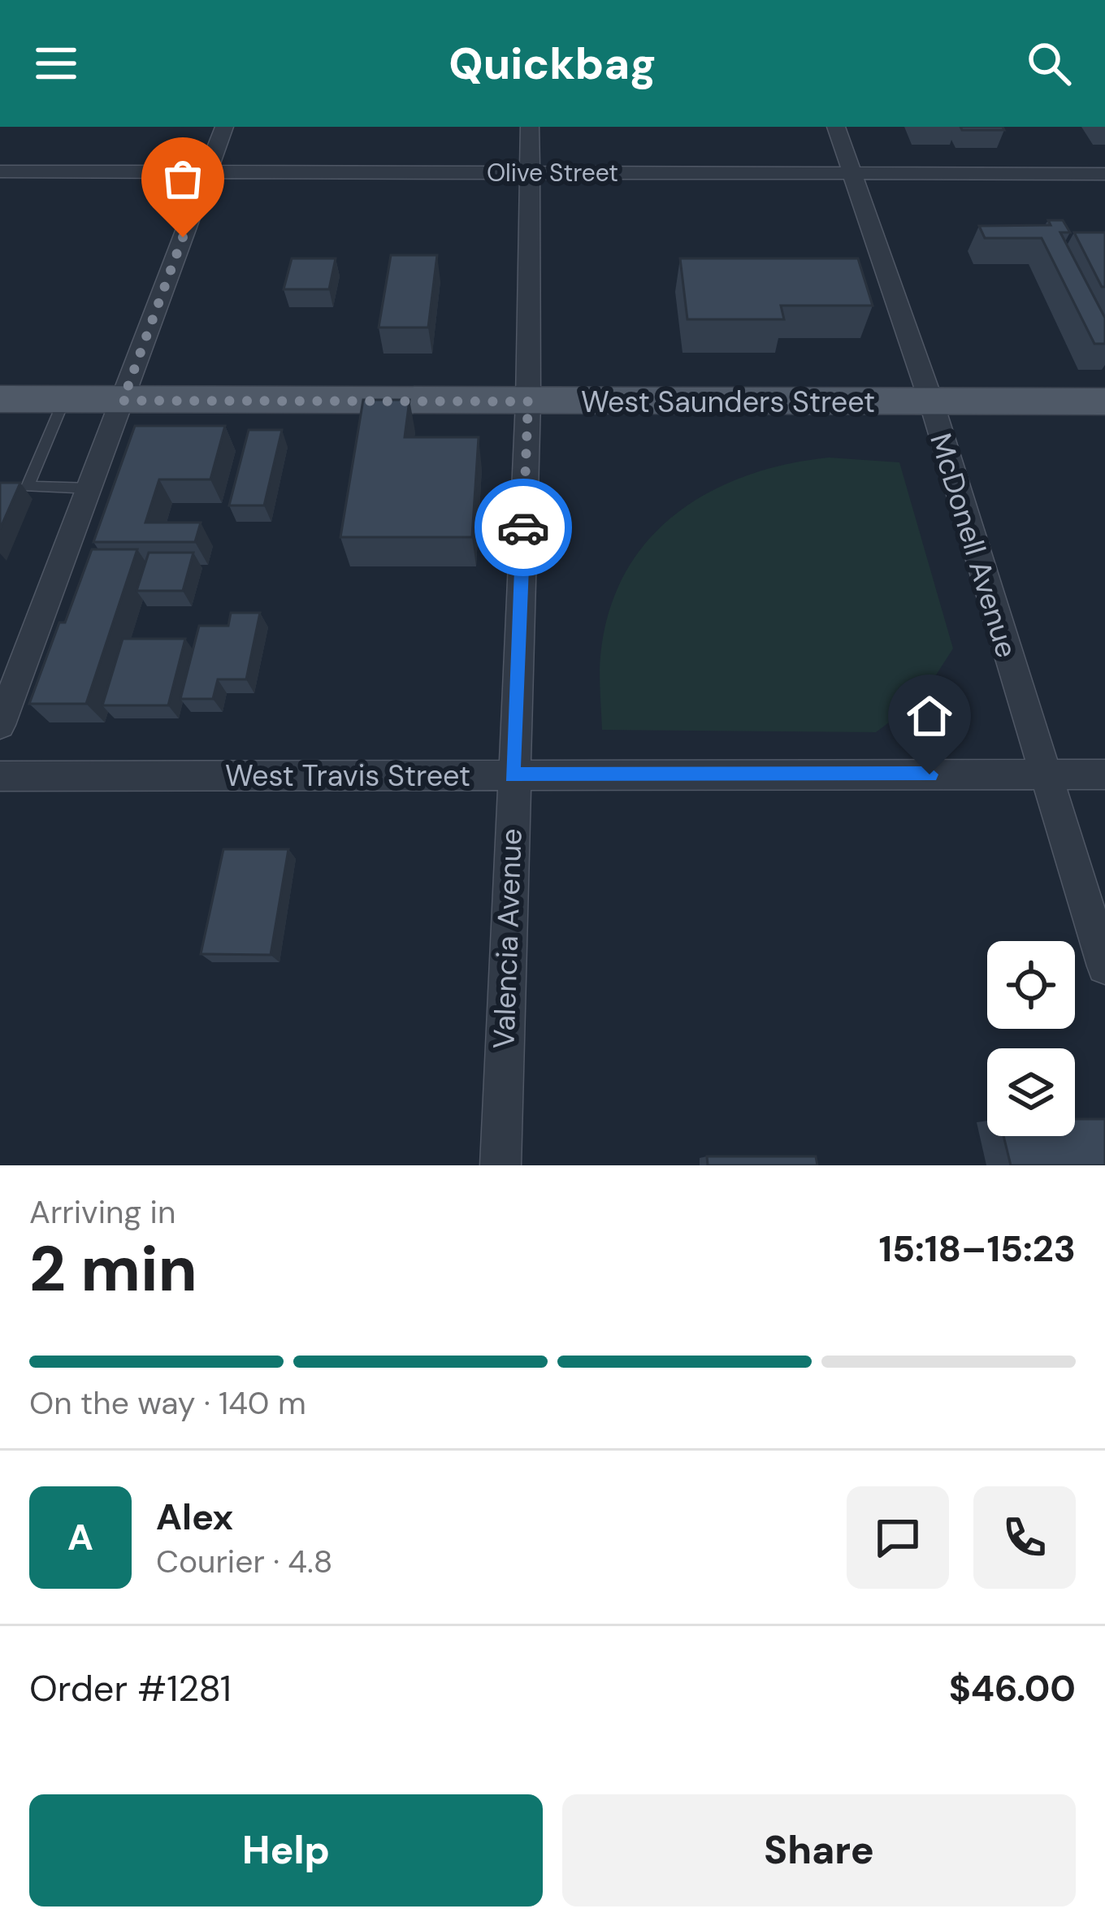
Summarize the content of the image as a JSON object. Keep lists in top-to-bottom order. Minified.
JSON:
{"streets":{"main road":["West Saunders Street"],"street":["Olive Street","McDonell Avenue","West Travis Street","Valencia Avenue"]},"crossings":[["Olive Street","McDonell Avenue"],["Olive Street","Valencia Avenue"],["West Saunders Street","McDonell Avenue"],["West Saunders Street","Valencia Avenue"],["McDonell Avenue","West Travis Street"],["West Travis Street","Valencia Avenue"]],"page":{"header":"Quickbag","heading":["2 min","Arriving in","15:18–15:23"],"panel":["Alex","Courier · 4.8","Order #1281","$46.00"],"bar":"On the way · 140 m","round":"A","buttons":["Help","Share"]}}
